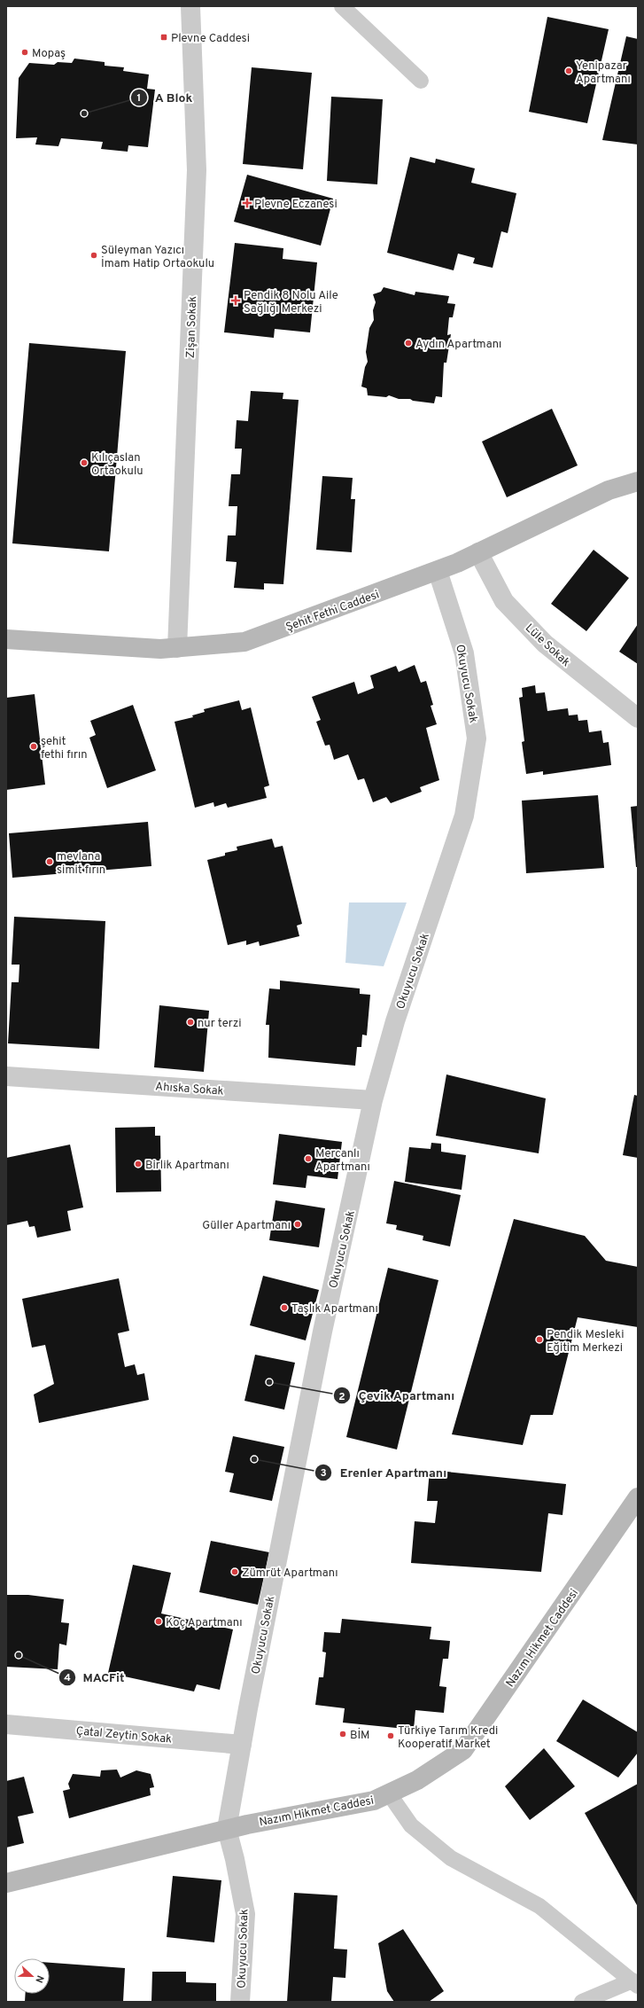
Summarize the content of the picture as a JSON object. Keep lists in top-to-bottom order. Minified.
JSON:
{"streets":{"street":["Zişan Sokak","Şehit Fethi Caddesi","Lüle Sokak","Okuyucu Sokak","Ahıska Sokak","Nazım Hikmet Caddesi","Çatal Zeytin Sokak"]},"crossings":[["Zişan Sokak","Şehit Fethi Caddesi"],["Şehit Fethi Caddesi","Lüle Sokak"],["Şehit Fethi Caddesi","Okuyucu Sokak"],["Okuyucu Sokak","Ahıska Sokak"],["Okuyucu Sokak","Nazım Hikmet Caddesi"],["Okuyucu Sokak","Çatal Zeytin Sokak"]],"places":{"transit":["Plevne Caddesi"],"other":["Mopaş","Yenipazar Apartmanı","A Blok","Süleyman Yazıcı İmam Hatip Ortaokulu","Aydın Apartmanı","Kılıçaslan Ortaokulu","şehit fethi fırın","mevlana simit fırın","nur terzi","Mercanlı Apartmanı","Birlik Apartmanı","Güller Apartmanı","Taşlık Apartmanı","Pendik Mesleki Eğitim Merkezi","Çevik Apartmanı","Erenler Apartmanı","Zümrüt Apartmanı","Koç Apartmanı","MACFit","BİM","Türkiye Tarım Kredi Kooperatif Market"],"health":["Plevne Eczanesi","Pendik 8 Nolu Aile Sağlığı Merkezi"]},"north":"right"}
